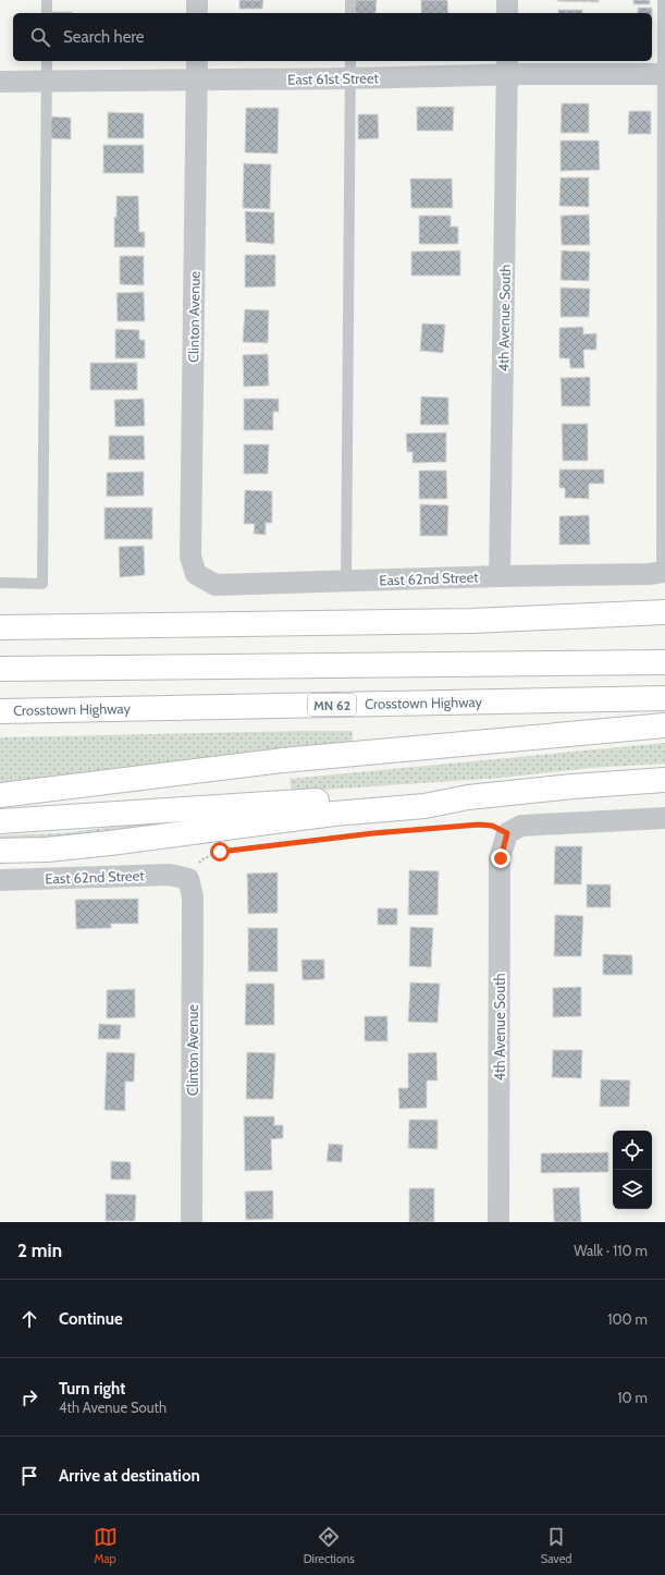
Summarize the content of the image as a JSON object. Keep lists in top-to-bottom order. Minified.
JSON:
{"streets":{"highway":["Crosstown Highway","MN 62"],"street":["East 61st Street","Clinton Avenue","4th Avenue South","East 62nd Street"]},"crossings":[["East 61st Street","Clinton Avenue"],["East 61st Street","4th Avenue South"],["Clinton Avenue","East 62nd Street"],["4th Avenue South","East 62nd Street"]],"page":{"search":"Search here","heading":["2 min","Walk · 110 m"],"list":[["Continue","100 m"],["Turn right","4th Avenue South","10 m"],"Arrive at destination"],"nav":["Map","Directions","Saved"]}}
